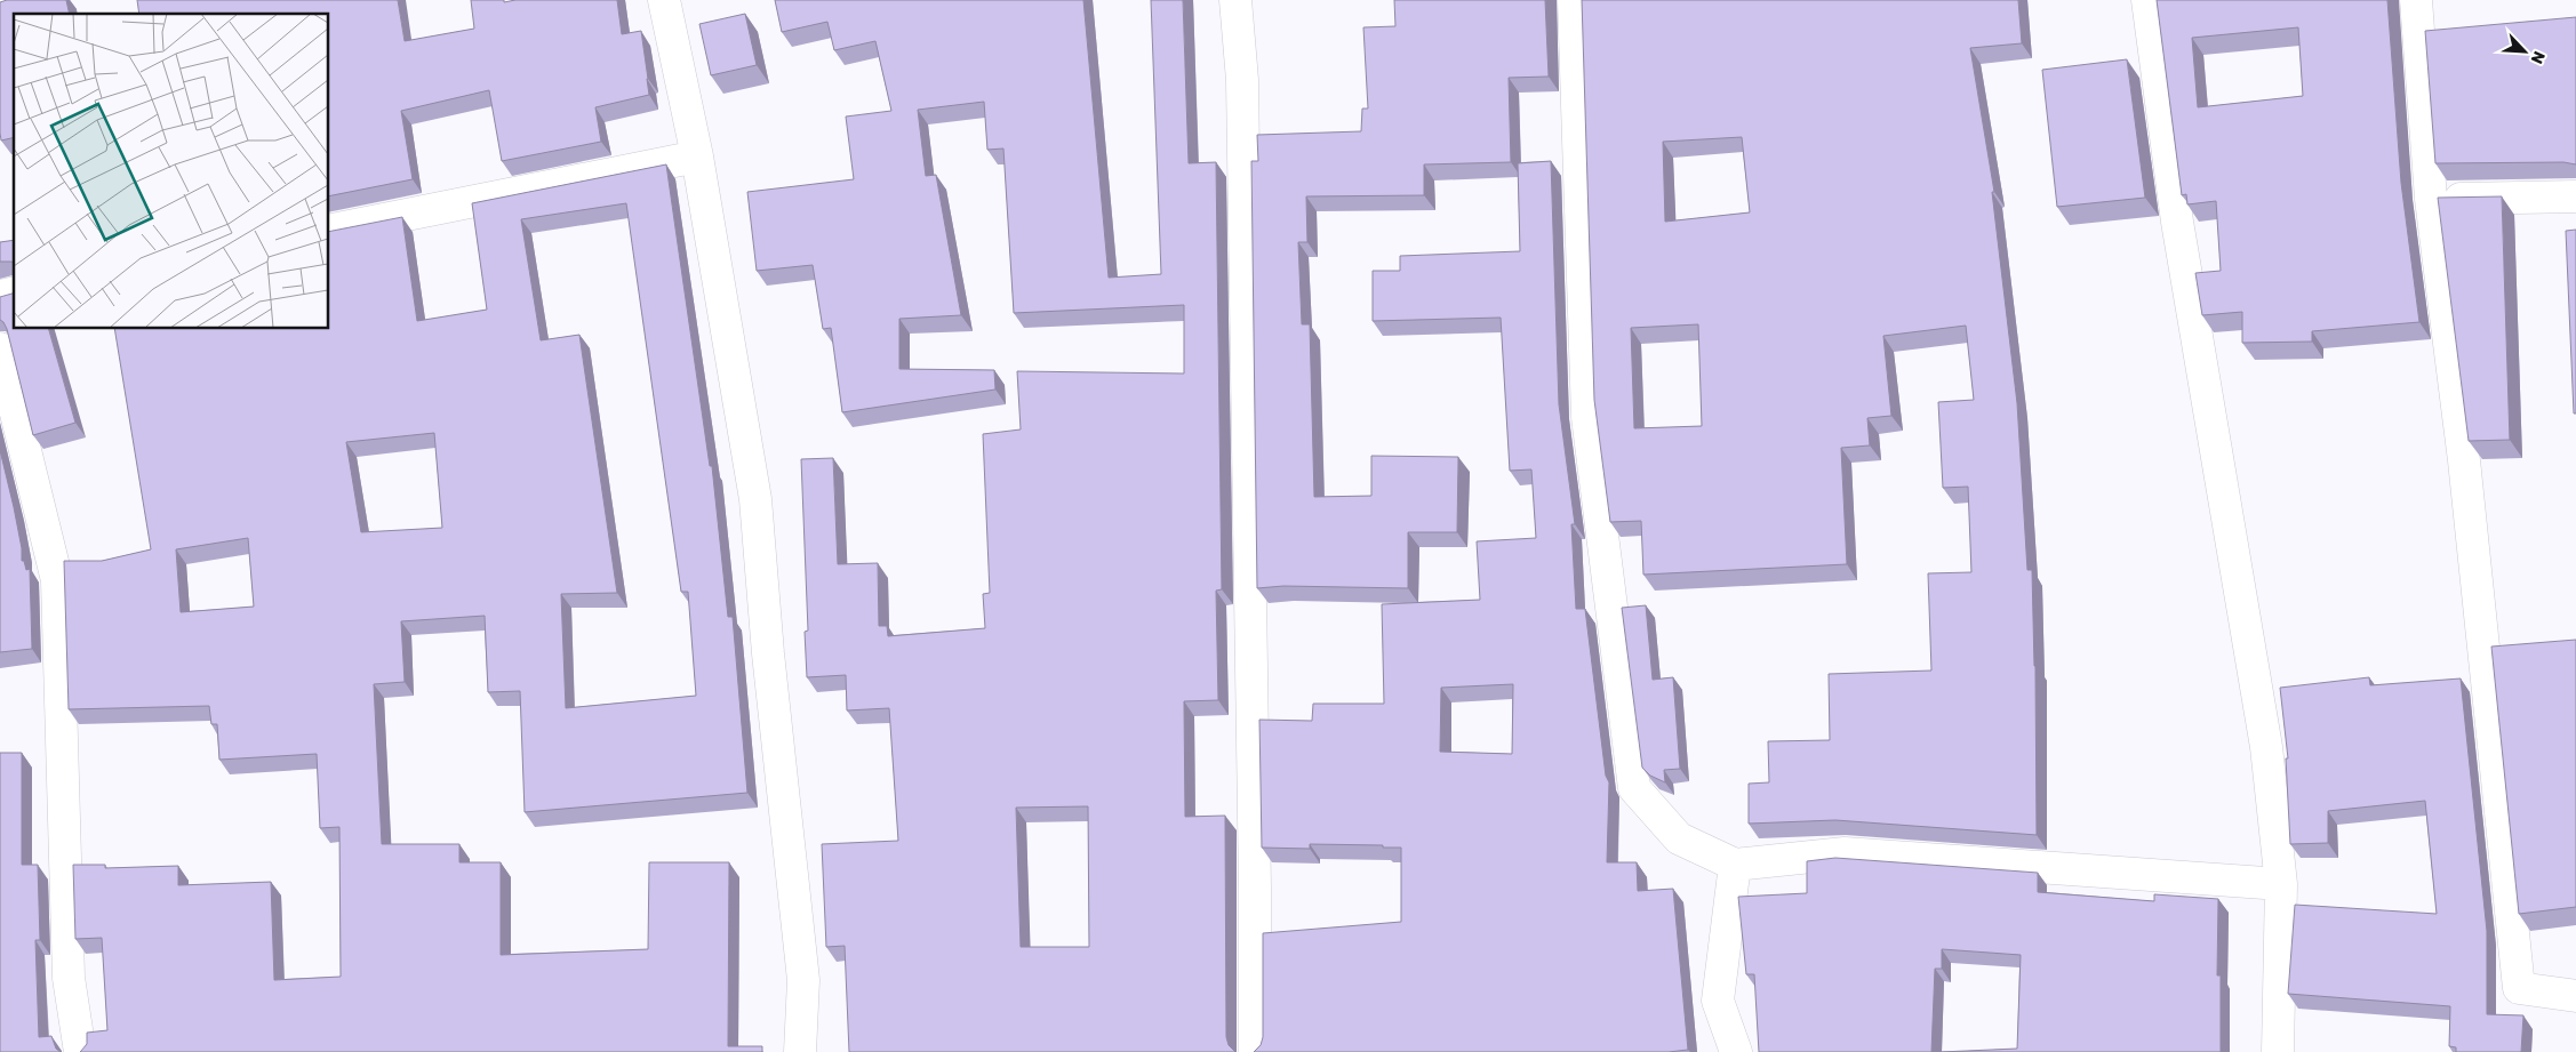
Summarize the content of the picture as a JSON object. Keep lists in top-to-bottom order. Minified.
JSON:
{"north":"bottom right"}
